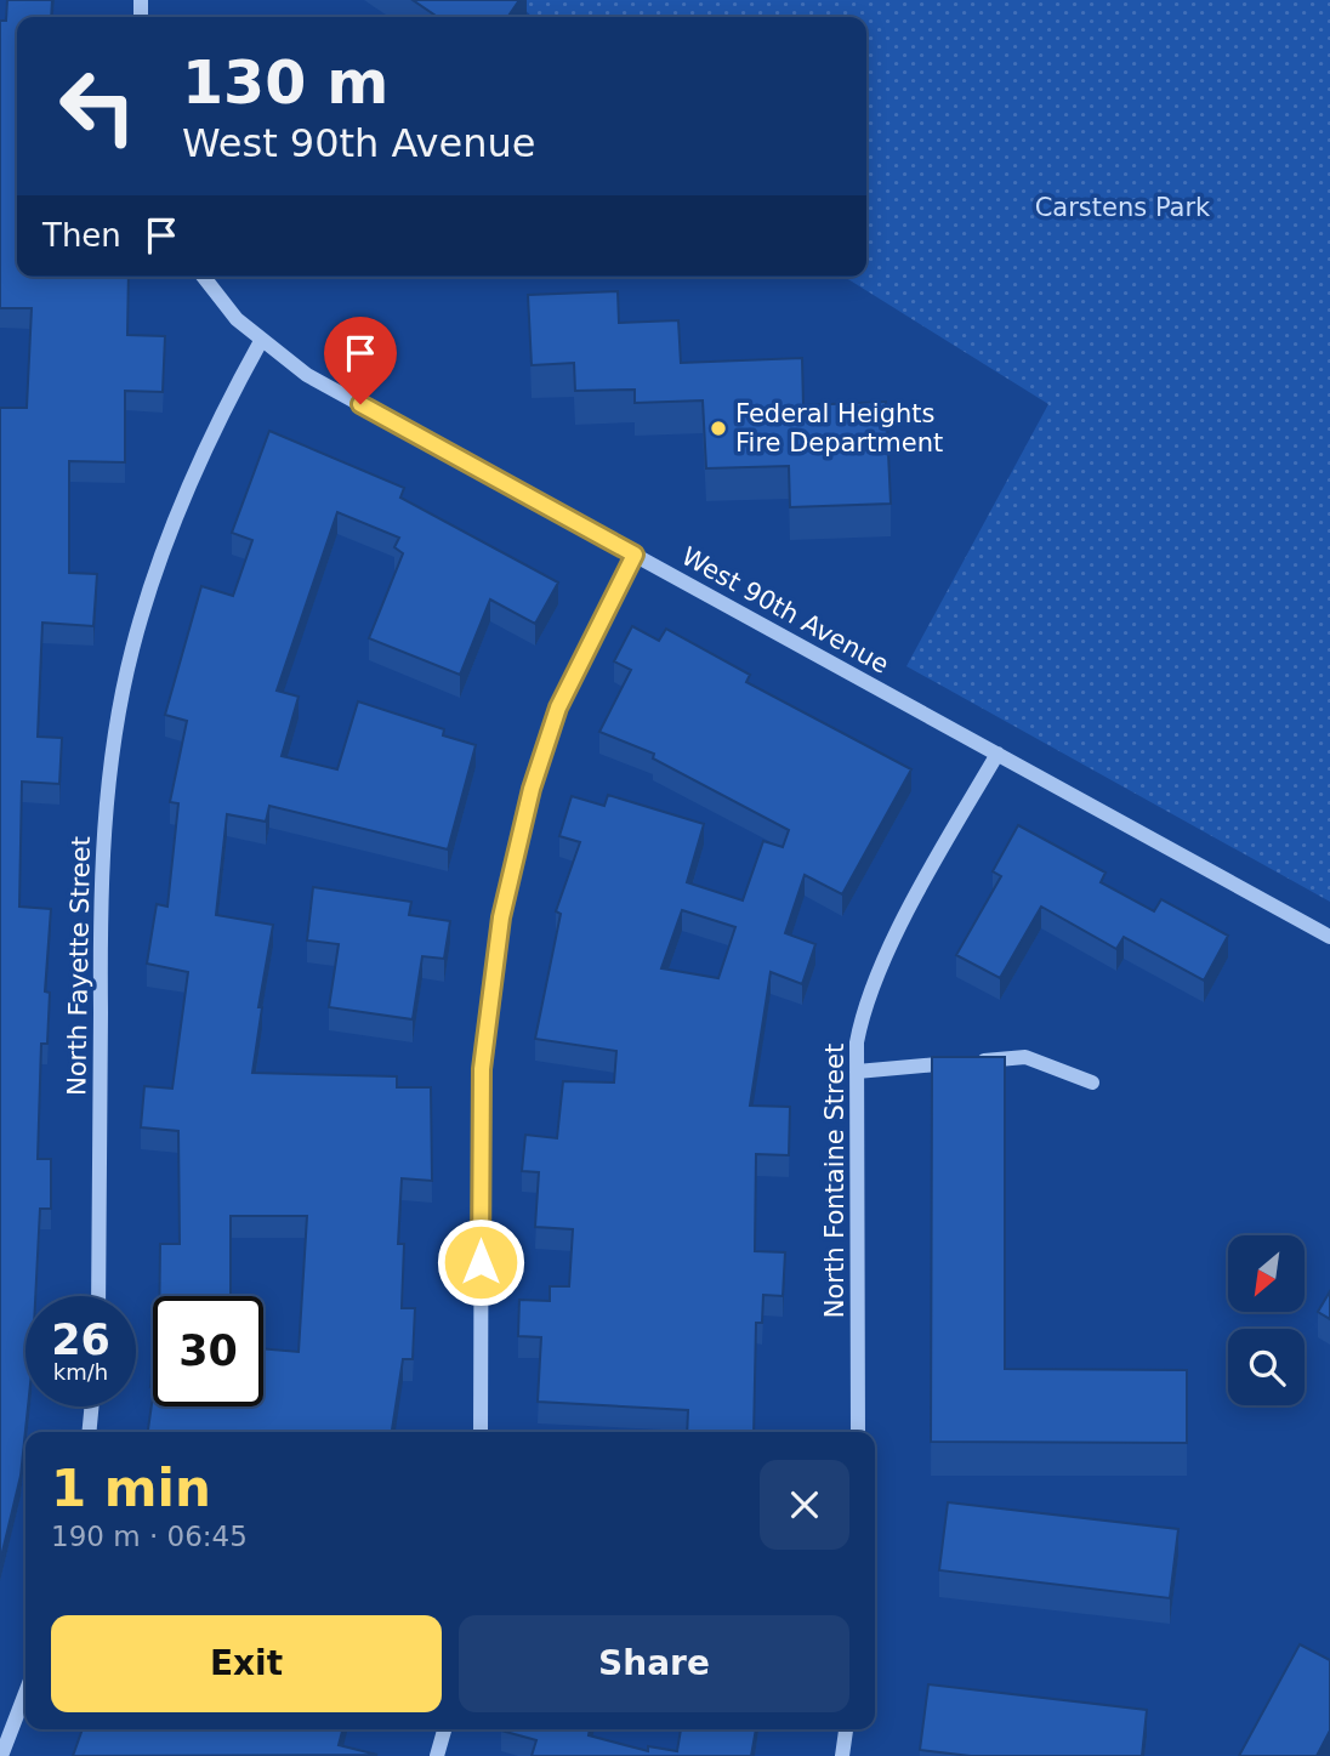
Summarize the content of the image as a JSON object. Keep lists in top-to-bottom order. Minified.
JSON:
{"streets":{"street":["West 90th Avenue","North Fayette Street","North Fontaine Street"]},"crossings":[["West 90th Avenue","North Fayette Street"],["West 90th Avenue","North Fontaine Street"]],"parks":["Carstens Park"],"places":["Federal Heights Fire Department"],"north":"bottom left","page":{"turn":["130 m","West 90th Avenue"],"then":"Then","speed":"26 km/h","limit":"30","heading":["1 min","190 m · 06:45"],"buttons":["Exit","Share"]}}
